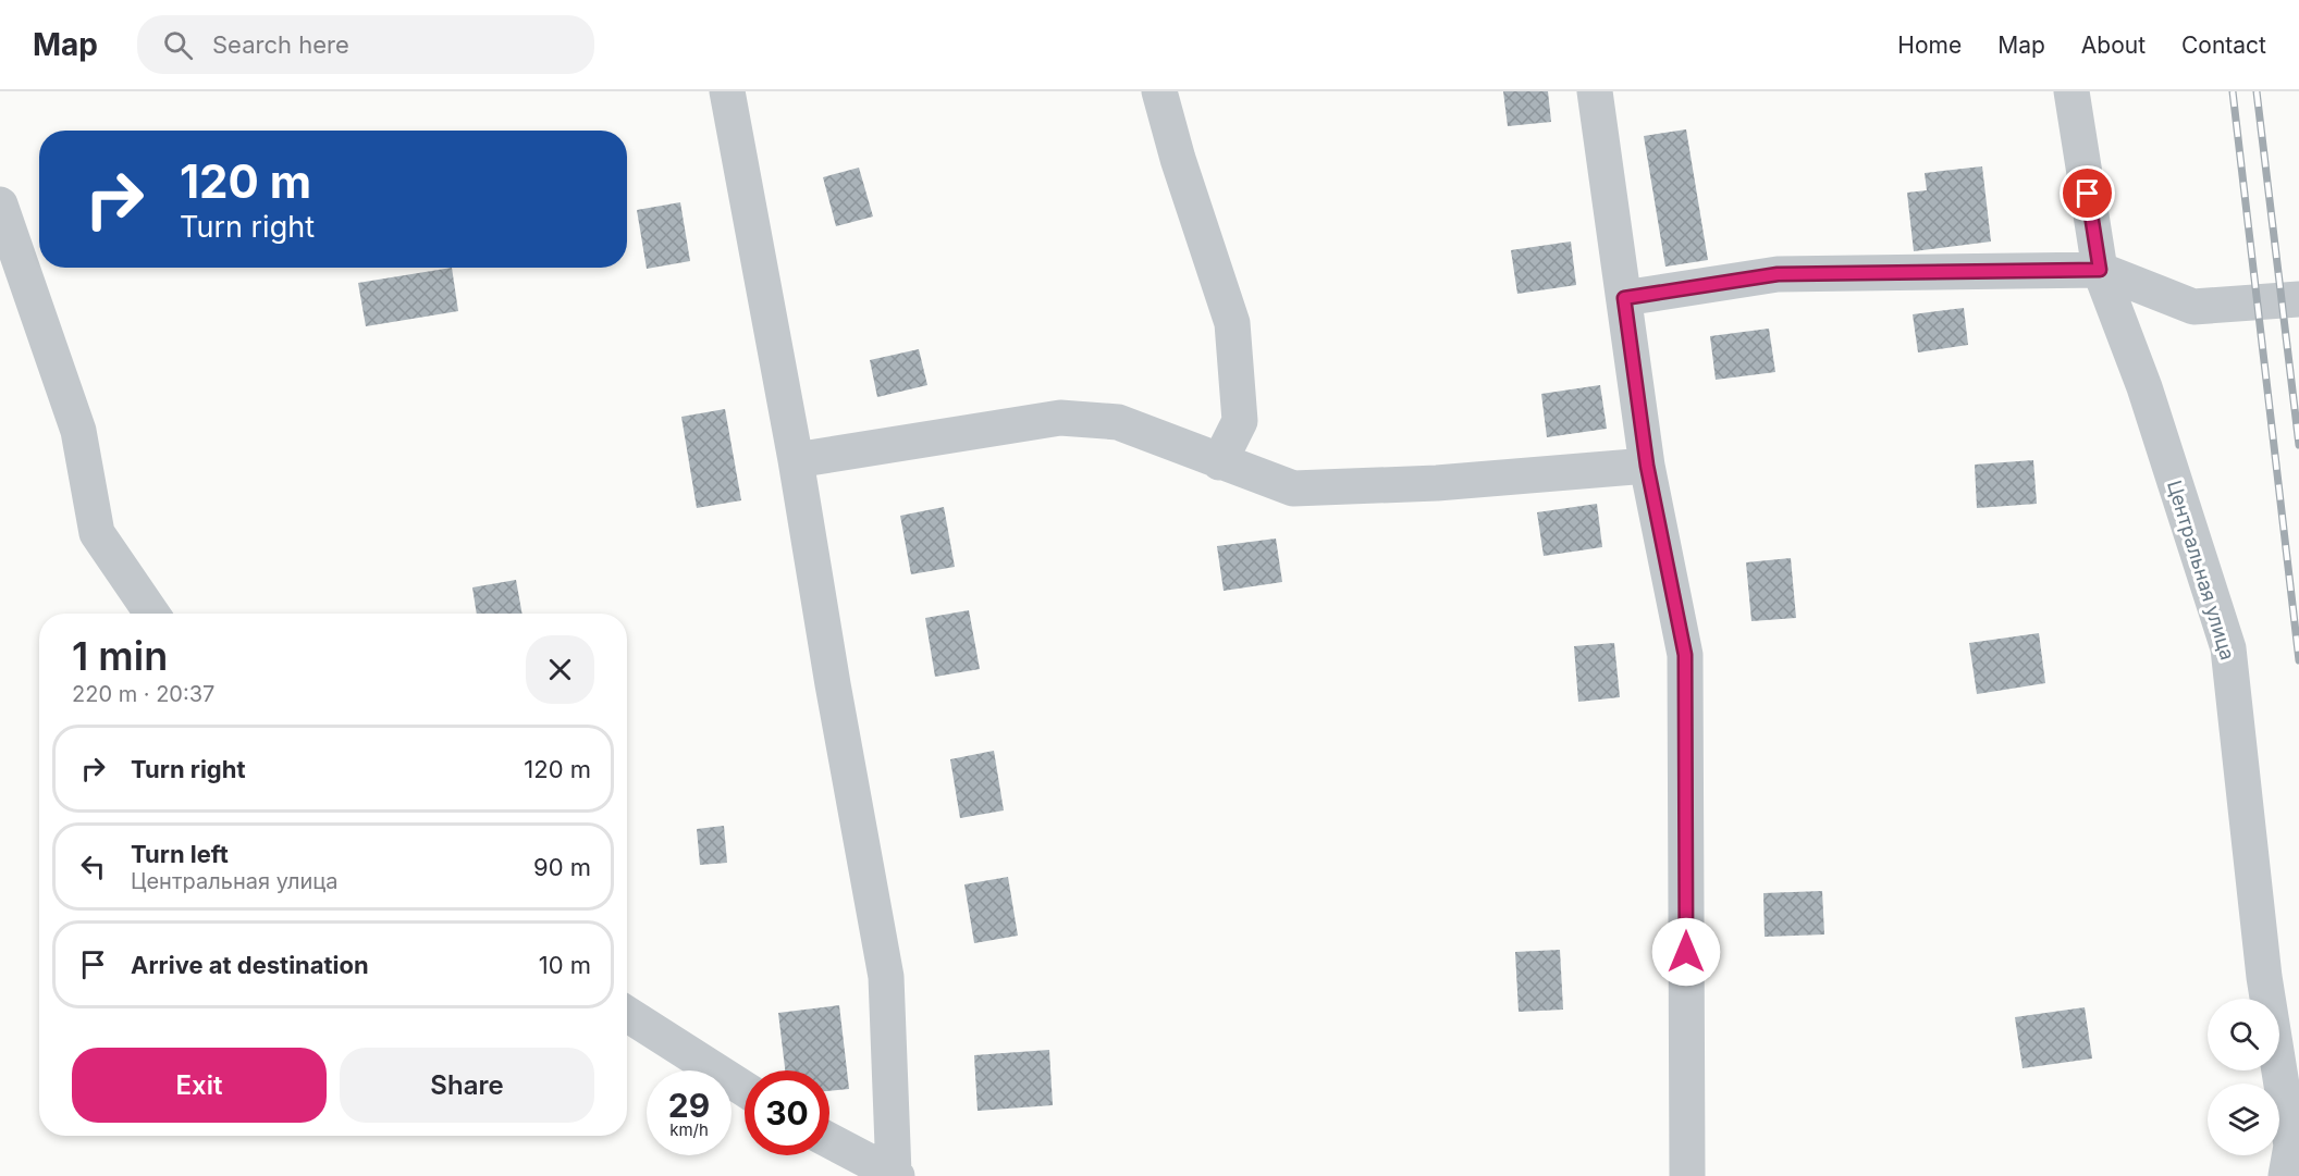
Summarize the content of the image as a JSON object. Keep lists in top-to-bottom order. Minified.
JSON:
{"streets":{"street":["Центральная улица"]},"page":{"header":"Map","search":"Search here","nav":["Home","Map","About","Contact"],"turn":["120 m","Turn right"],"heading":["1 min","220 m · 20:37"],"list":[{"name":"Turn right","value":"120 m"},{"name":"Turn left","note":"Центральная улица","value":"90 m"},{"name":"Arrive at destination","value":"10 m"}],"buttons":["Exit","Share"],"speed":"29 km/h","limit":"30"}}
